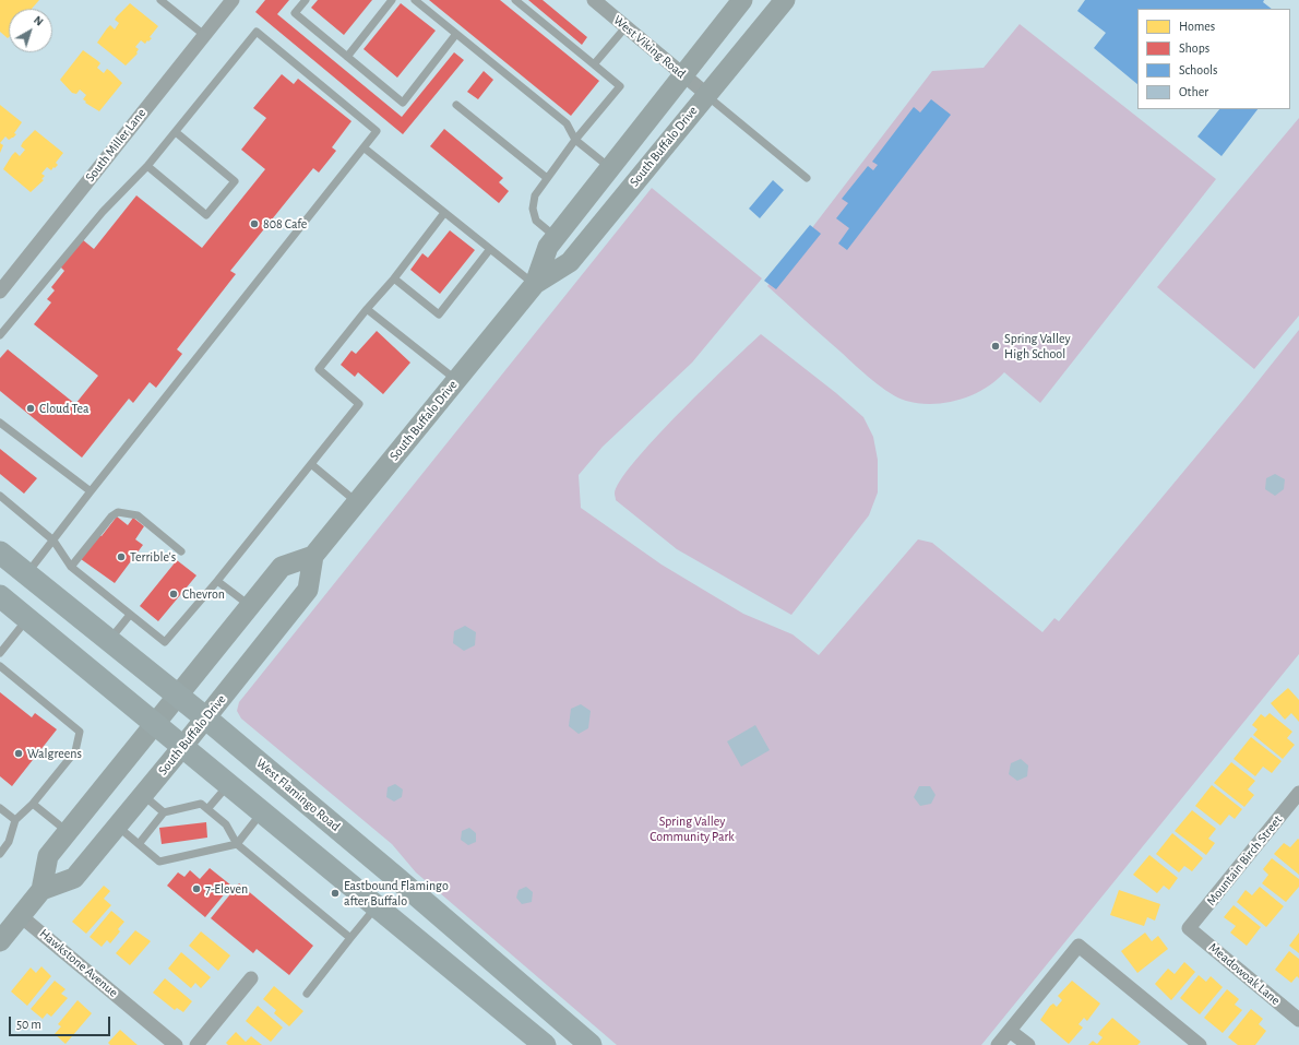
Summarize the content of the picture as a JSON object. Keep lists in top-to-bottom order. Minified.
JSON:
{"streets":{"main road":["South Buffalo Drive","West Flamingo Road"],"street":["West Viking Road","South Miller Lane","Mountain Birch Street","Hawkstone Avenue","Meadowoak Lane"]},"crossings":[["West Viking Road","South Buffalo Drive"],["South Buffalo Drive","West Flamingo Road"],["Mountain Birch Street","Meadowoak Lane"]],"parks":["Spring Valley Community Park"],"places":["808 Cafe","Spring Valley High School","Cloud Tea","Terrible's","Chevron","Walgreens","7-Eleven","Eastbound Flamingo after Buffalo"],"legend":["Homes","Shops","Schools","Other"],"scale_bar":"50 m","north":"top right"}
